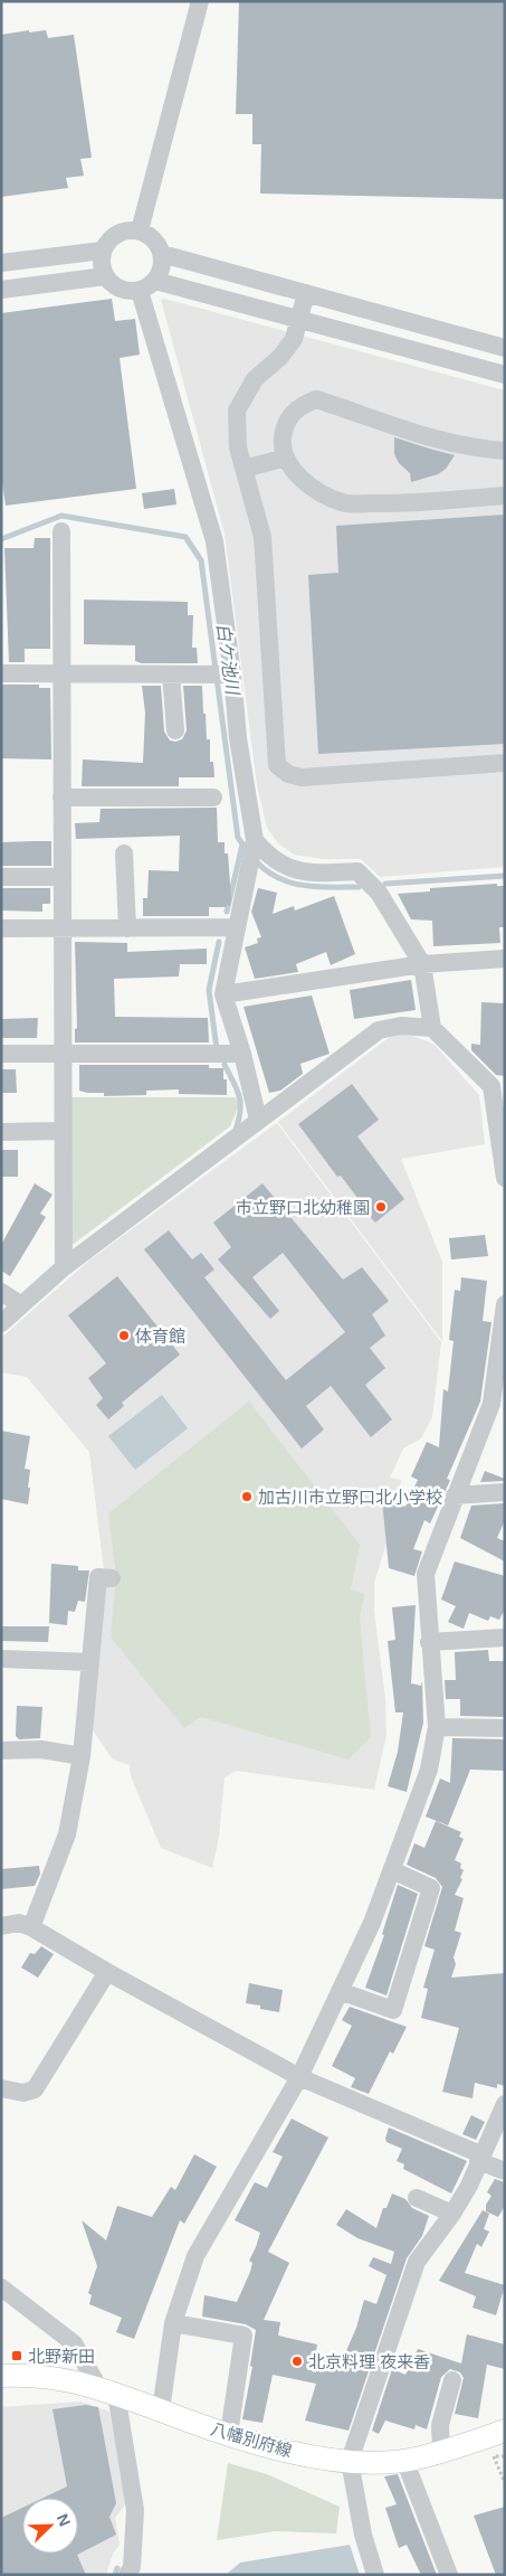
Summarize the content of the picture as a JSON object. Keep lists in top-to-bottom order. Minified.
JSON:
{"streets":{"main road":["八幡別府線"]},"water":["白ケ池川"],"places":{"other":["市立野口北幼稚園","体育館","加古川市立野口北小学校","北京料理 夜来香"],"transit":["北野新田"]},"north":"top right"}
